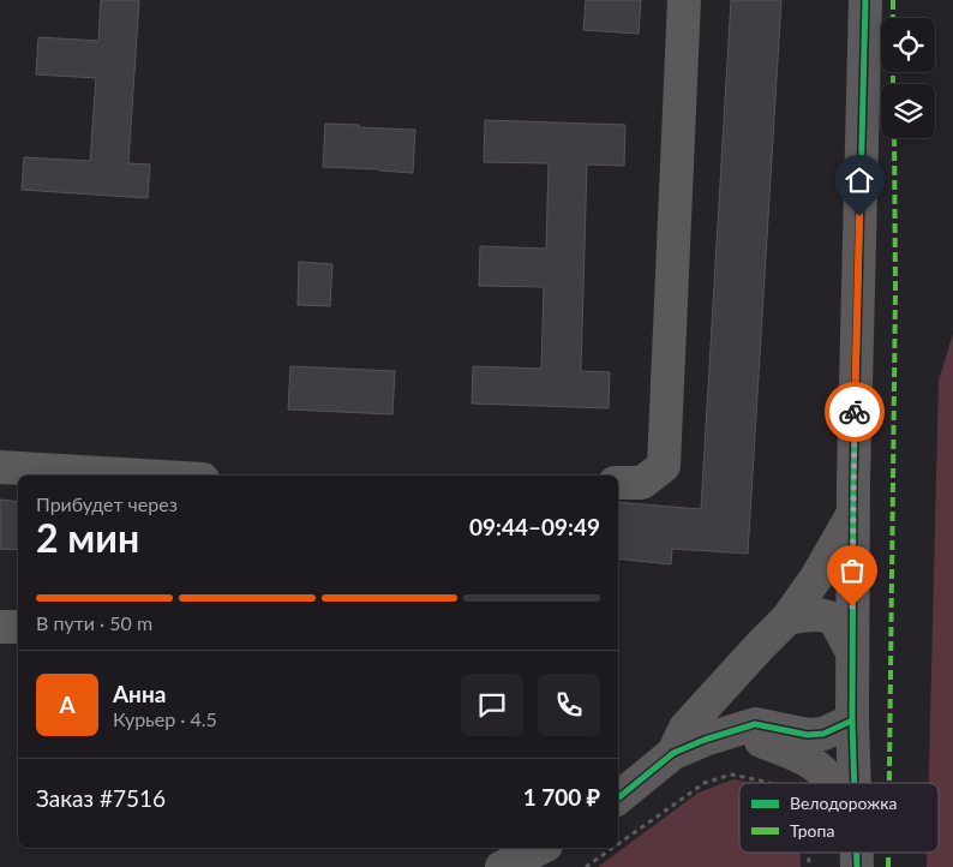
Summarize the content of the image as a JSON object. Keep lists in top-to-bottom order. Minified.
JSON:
{"legend":["Велодорожка","Тропа"],"page":{"heading":["2 мин","Прибудет через","09:44–09:49"],"panel":["Анна","Курьер · 4.5","Заказ #7516","1 700 ₽"],"bar":"В пути · 50 m","round":"А"}}
